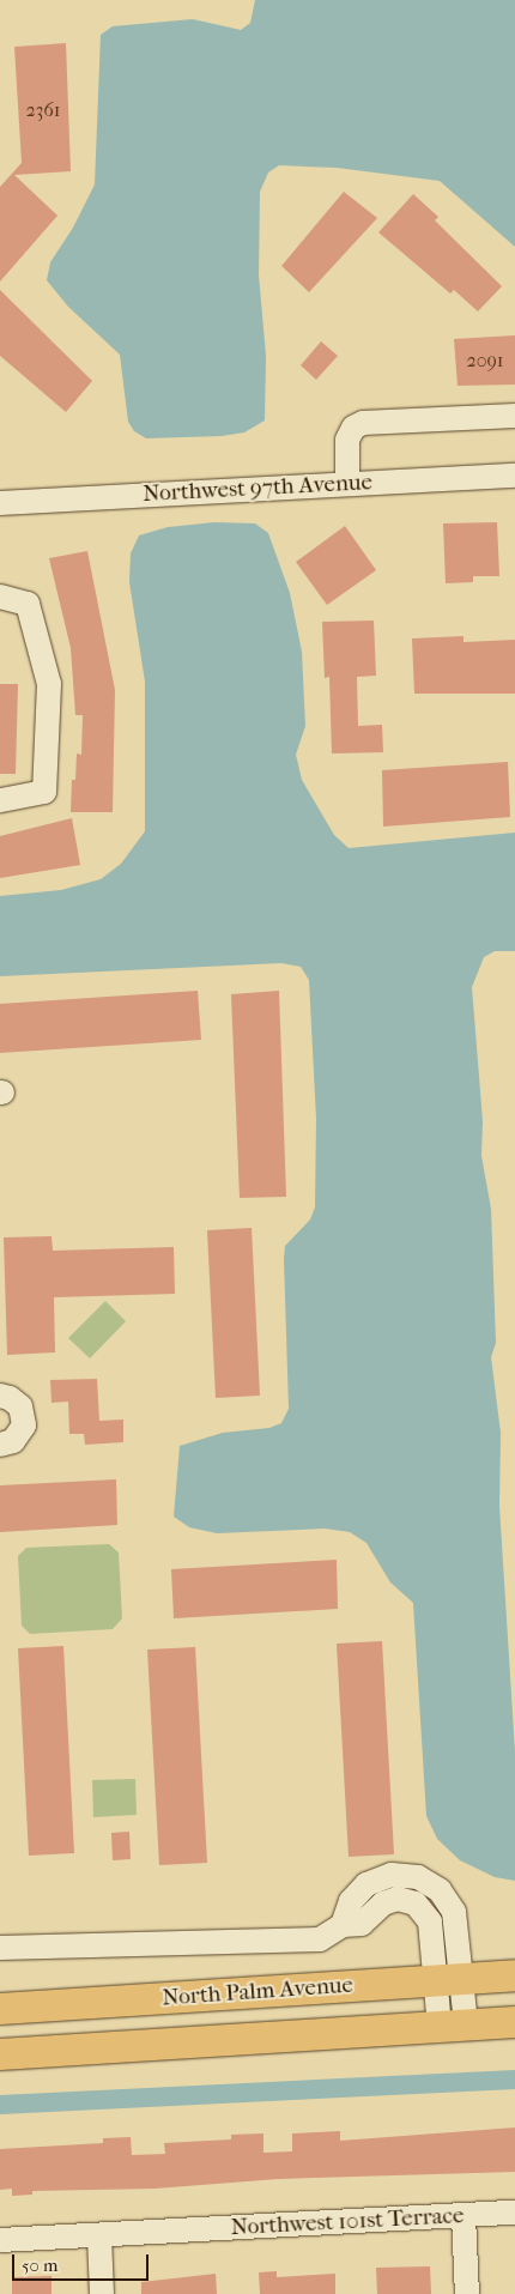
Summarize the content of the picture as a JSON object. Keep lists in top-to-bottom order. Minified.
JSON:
{"streets":{"main road":["North Palm Avenue"],"street":["Northwest 97th Avenue","Northwest 101st Terrace"]},"house_numbers":["2361","2091"],"scale_bar":"50 m"}
